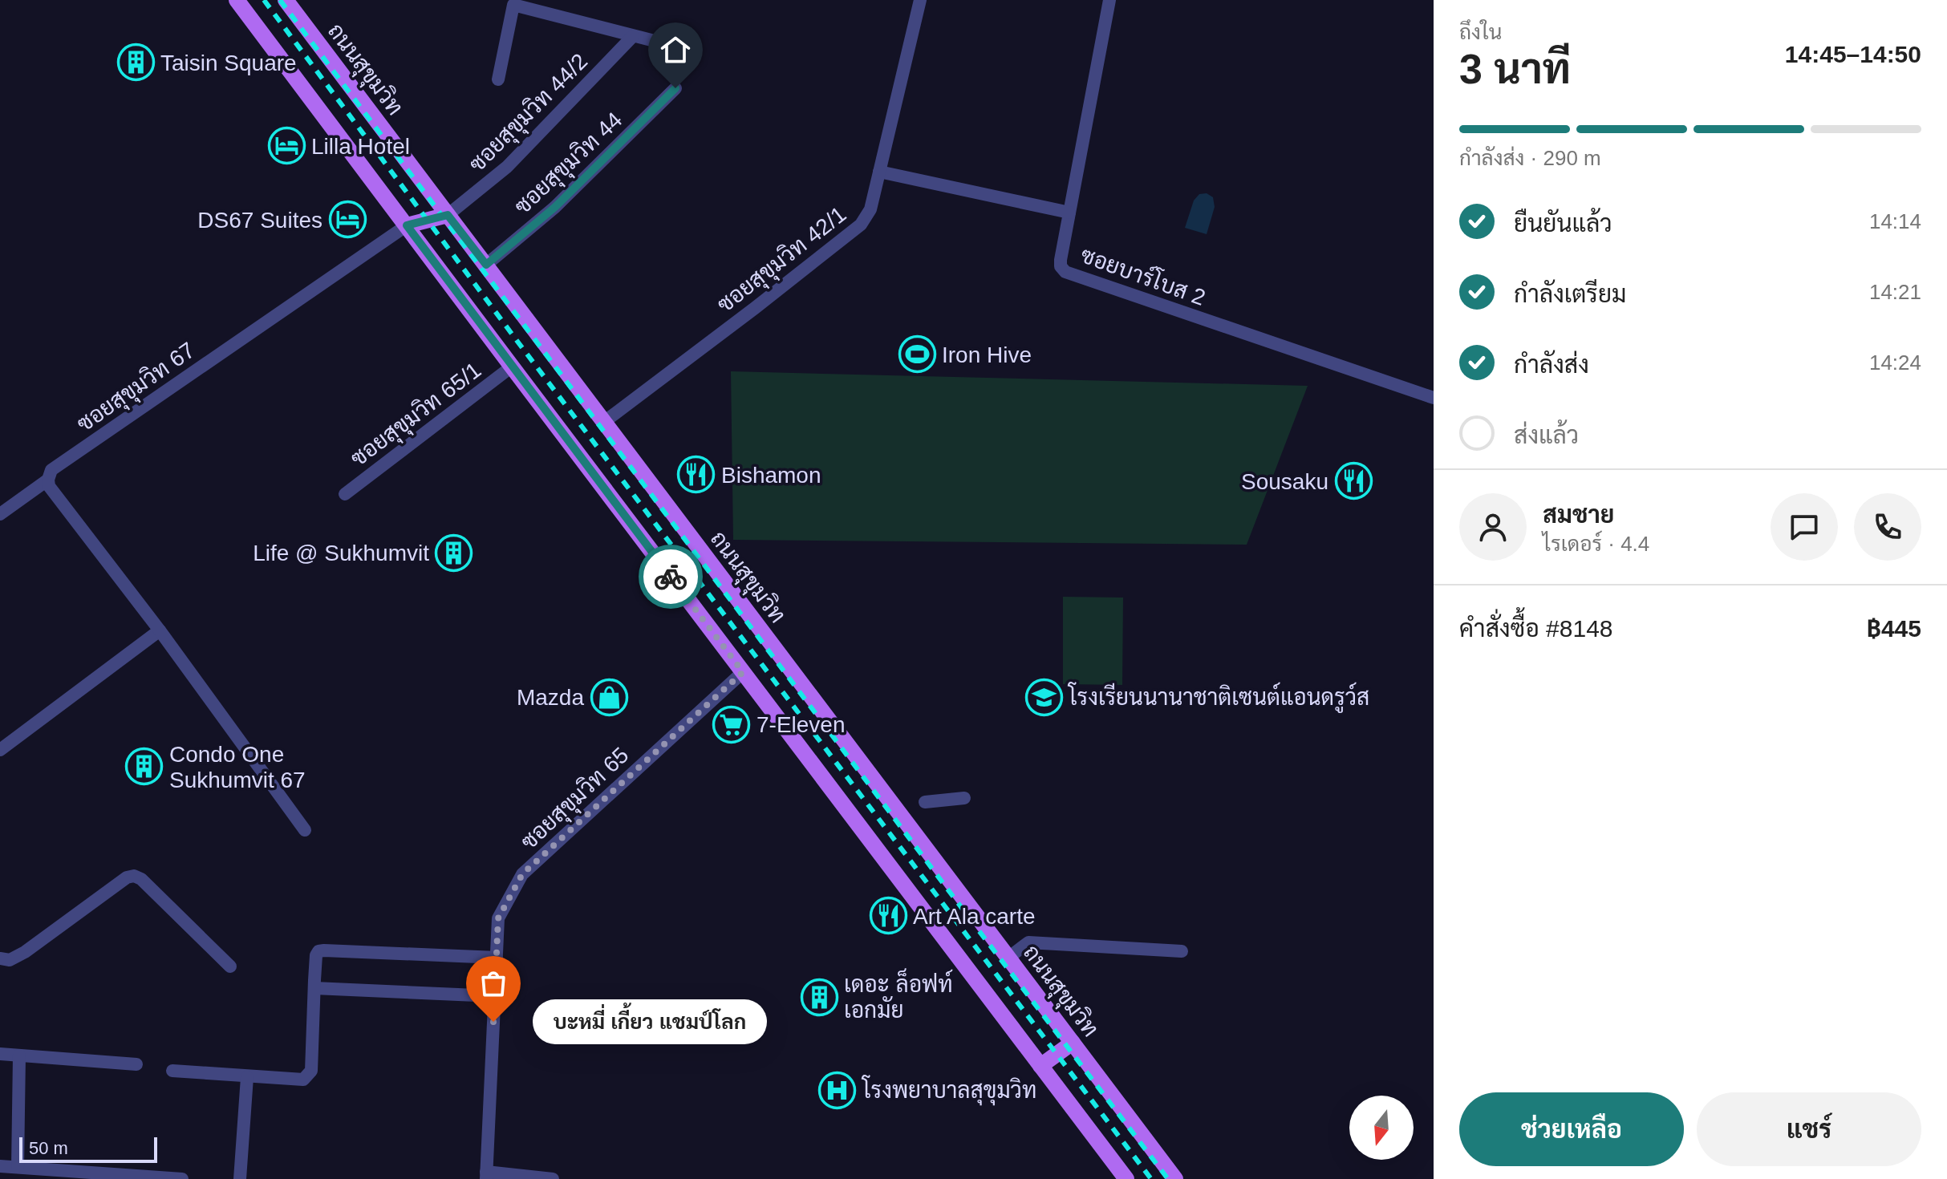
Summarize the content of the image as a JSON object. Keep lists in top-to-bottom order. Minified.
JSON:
{"streets":{"main road":["ถนนสุขุมวิท"],"street":["ซอยสุขุมวิท 44/2","ซอยสุขุมวิท 44","ซอยสุขุมวิท 42/1","ซอยบาร์โบส 2","ซอยสุขุมวิท 67","ซอยสุขุมวิท 65/1","ซอยสุขุมวิท 65"]},"crossings":[["ถนนสุขุมวิท","ซอยสุขุมวิท 44/2"],["ถนนสุขุมวิท","ซอยสุขุมวิท 44"],["ถนนสุขุมวิท","ซอยสุขุมวิท 42/1"]],"places":{"building":["Taisin Square","Life @ Sukhumvit","Condo One Sukhumvit 67","เดอะ ล็อฟท์ เอกมัย"],"hotel":["Lilla Hotel","DS67 Suites"],"sports":["Iron Hive"],"restaurant":["Bishamon","Sousaku","Art Ala carte"],"shop":["Mazda"],"school or university":["โรงเรียนนานาชาติเซนต์แอนดรูว์ส"],"supermarket":["7-Eleven"],"other":["บะหมี่ เกี้ยว แชมป์โลก"],"hospital":["โรงพยาบาลสุขุมวิท"]},"scale_bar":"50 m","north":"bottom","page":{"heading":["3 นาที","ถึงใน","14:45–14:50"],"panel":["สมชาย","ไรเดอร์ · 4.4","คำสั่งซื้อ #8148","฿445"],"bar":"กำลังส่ง · 290 m","list":[["ยืนยันแล้ว","14:14"],["กำลังเตรียม","14:21"],["กำลังส่ง","14:24"],"ส่งแล้ว"],"bubble":"บะหมี่ เกี้ยว แชมป์โลก","buttons":["ช่วยเหลือ","แชร์"],"scale":"50 m"}}
